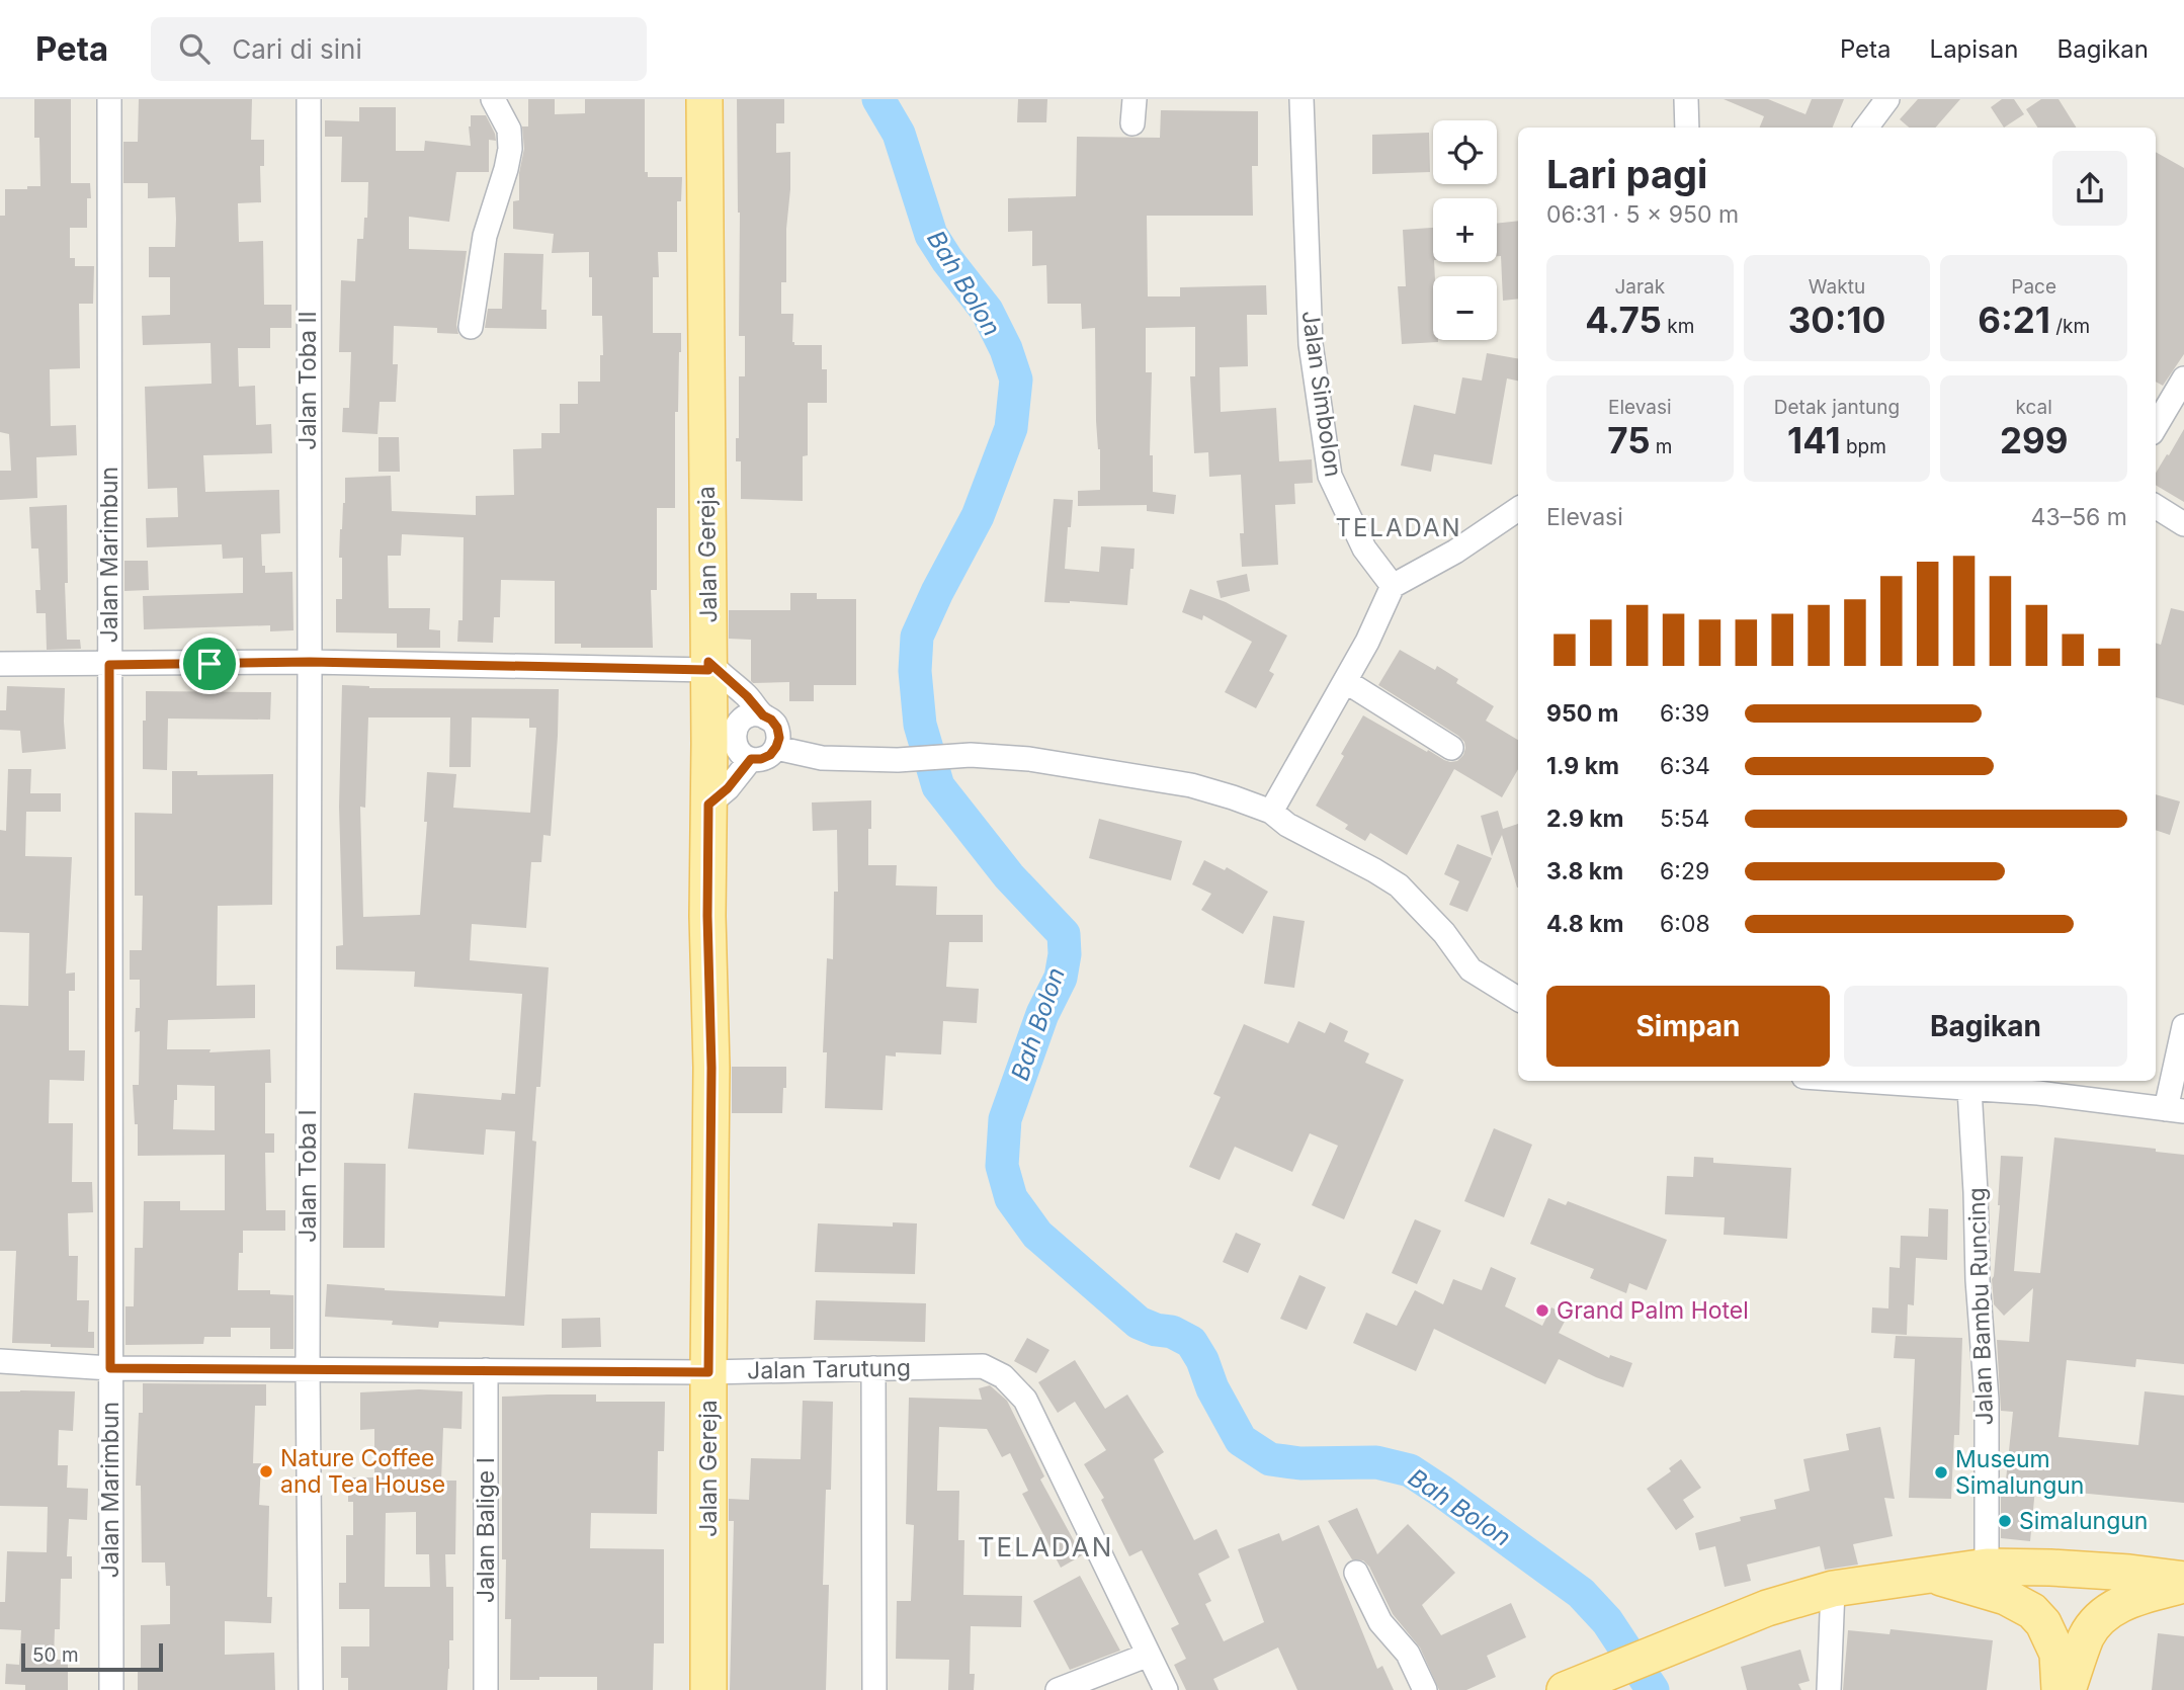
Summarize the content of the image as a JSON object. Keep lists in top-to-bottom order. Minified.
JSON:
{"streets":{"main road":["Jalan Gereja"],"street":["Jalan Toba II","Jalan Simbolon","Jalan Marimbun","Jalan Toba I","Jalan Bambu Runcing","Jalan Tarutung","Jalan Balige I"]},"crossings":[["Jalan Toba II","Jalan Toba I"],["Jalan Marimbun","Jalan Tarutung"],["Jalan Gereja","Jalan Tarutung"],["Jalan Toba I","Jalan Tarutung"],["Jalan Tarutung","Jalan Balige I"]],"districts":["TELADAN","TELADAN"],"water":["Bah Bolon"],"places":["Grand Palm Hotel","Nature Coffee and Tea House","Museum Simalungun","Simalungun"],"scale_bar":"50 m","page":{"header":"Peta","search":"Cari di sini","nav":["Peta","Lapisan","Bagikan"],"map_buttons":["+","−"],"heading":["Lari pagi","06:31 · 5 × 950 m"],"stats":[["Jarak","4.75 km"],["Waktu","30:10"],["Pace","6:21 /km"],["Elevasi","75 m"],["Detak jantung","141 bpm"],["kcal","299"]],"chart":["Elevasi","43–56 m"],"list":[{"name":"950 m","note":"6:39"},{"name":"1.9 km","note":"6:34"},{"name":"2.9 km","note":"5:54"},{"name":"3.8 km","note":"6:29"},{"name":"4.8 km","note":"6:08"}],"buttons":["Simpan","Bagikan"],"scale":"50 m"}}
